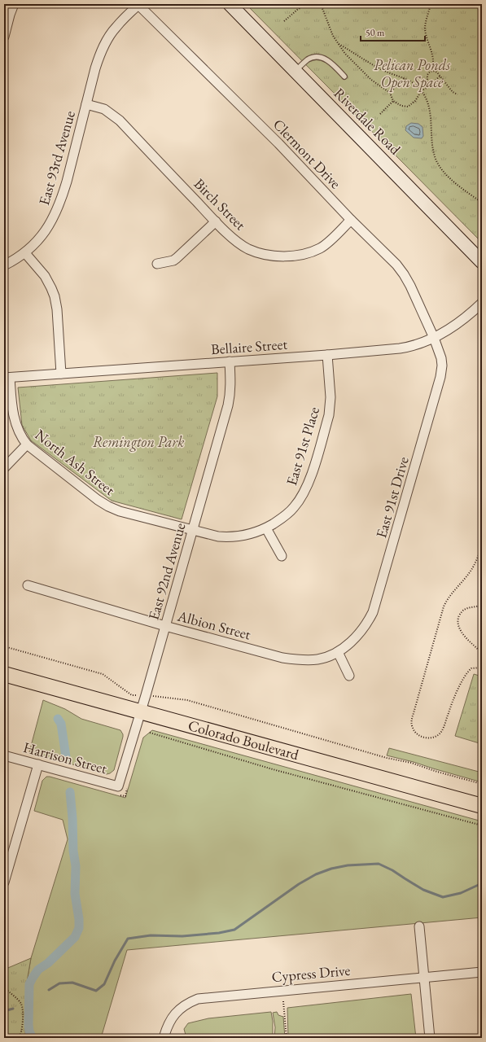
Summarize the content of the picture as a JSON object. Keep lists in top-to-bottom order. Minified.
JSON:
{"streets":{"main road":["Colorado Boulevard"],"street":["Riverdale Road","Clermont Drive","East 93rd Avenue","Birch Street","Bellaire Street","East 91st Place","North Ash Street","East 91st Drive","East 92nd Avenue","Albion Street","Harrison Street","Cypress Drive"]},"crossings":[["Clermont Drive","East 93rd Avenue"],["Clermont Drive","Birch Street"],["Clermont Drive","Bellaire Street"],["Clermont Drive","East 91st Drive"],["East 93rd Avenue","Birch Street"],["Bellaire Street","East 91st Place"],["Bellaire Street","North Ash Street"],["Bellaire Street","East 91st Drive"],["Bellaire Street","East 92nd Avenue"],["East 91st Place","North Ash Street"],["North Ash Street","East 92nd Avenue"],["East 91st Drive","Albion Street"],["East 92nd Avenue","Albion Street"],["East 92nd Avenue","Colorado Boulevard"],["East 92nd Avenue","Harrison Street"]],"parks":["Pelican Ponds Open Space","Remington Park"],"scale_bar":"50 m"}
